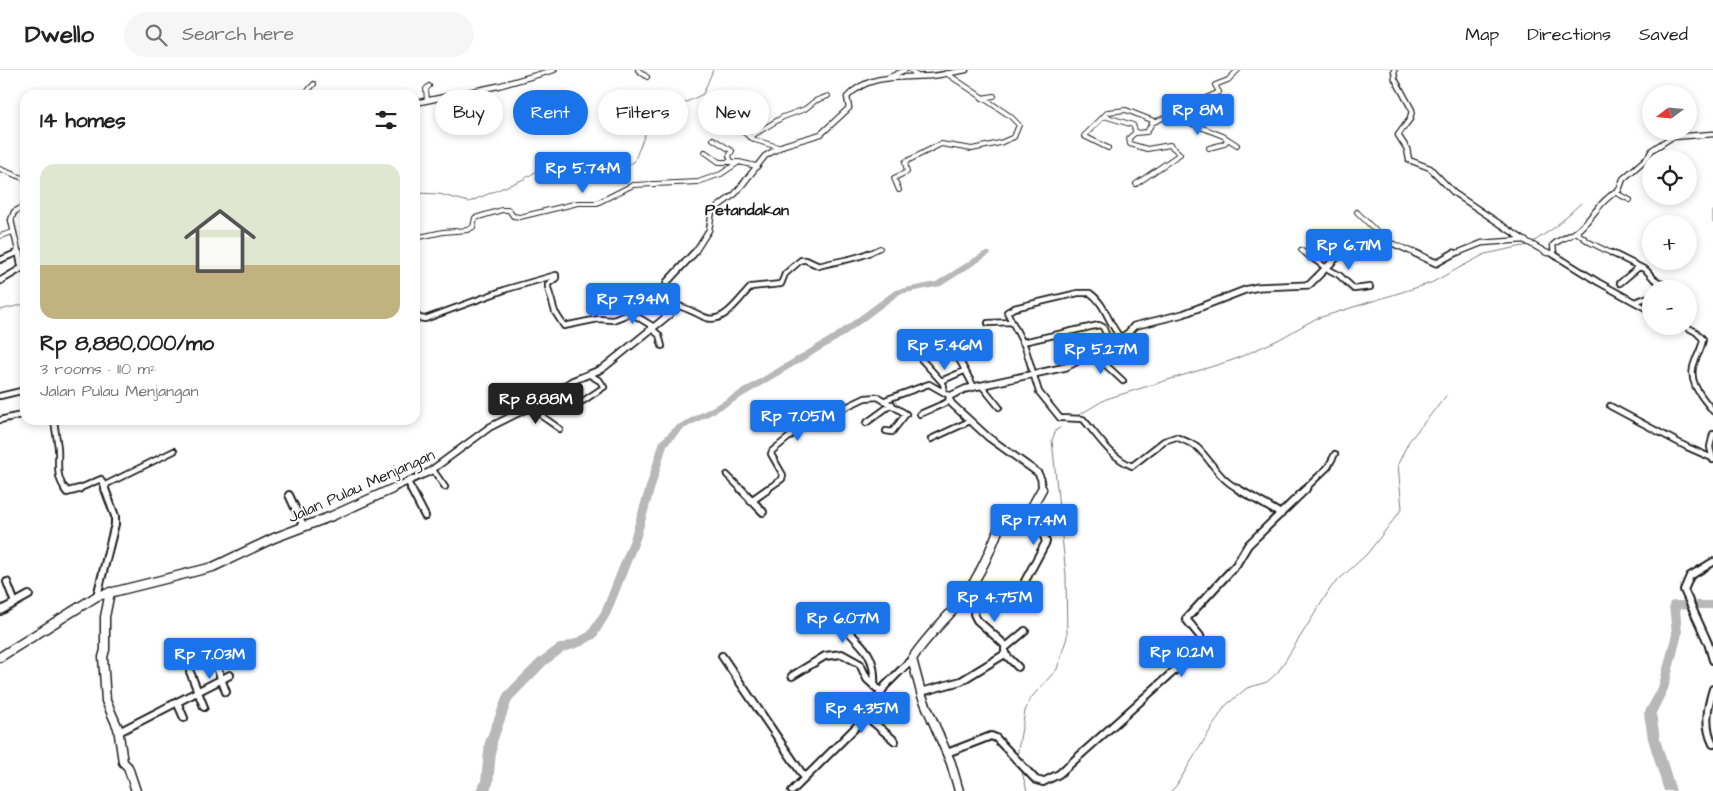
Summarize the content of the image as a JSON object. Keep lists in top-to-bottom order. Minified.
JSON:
{"streets":{"street":["Jalan Pulau Menjangan"]},"districts":["Petandakan"],"north":"left","page":{"header":"Dwello","search":"Search here","nav":["Map","Directions","Saved"],"map_buttons":["+","−"],"chip":["Buy","Rent","Filters","New"],"heading":"14 homes","price":["Rp 8M","Rp 5.74M","Rp 6.71M","Rp 7.94M","Rp 5.46M","Rp 5.27M","Rp 8.88M","Rp 7.05M","Rp 17.4M","Rp 4.75M","Rp 6.07M","Rp 10.2M","Rp 7.03M","Rp 4.35M"],"list":[{"name":"Rp 8,880,000/mo","note":"3 rooms · 110 m² · Jalan Pulau Menjangan"}]}}
